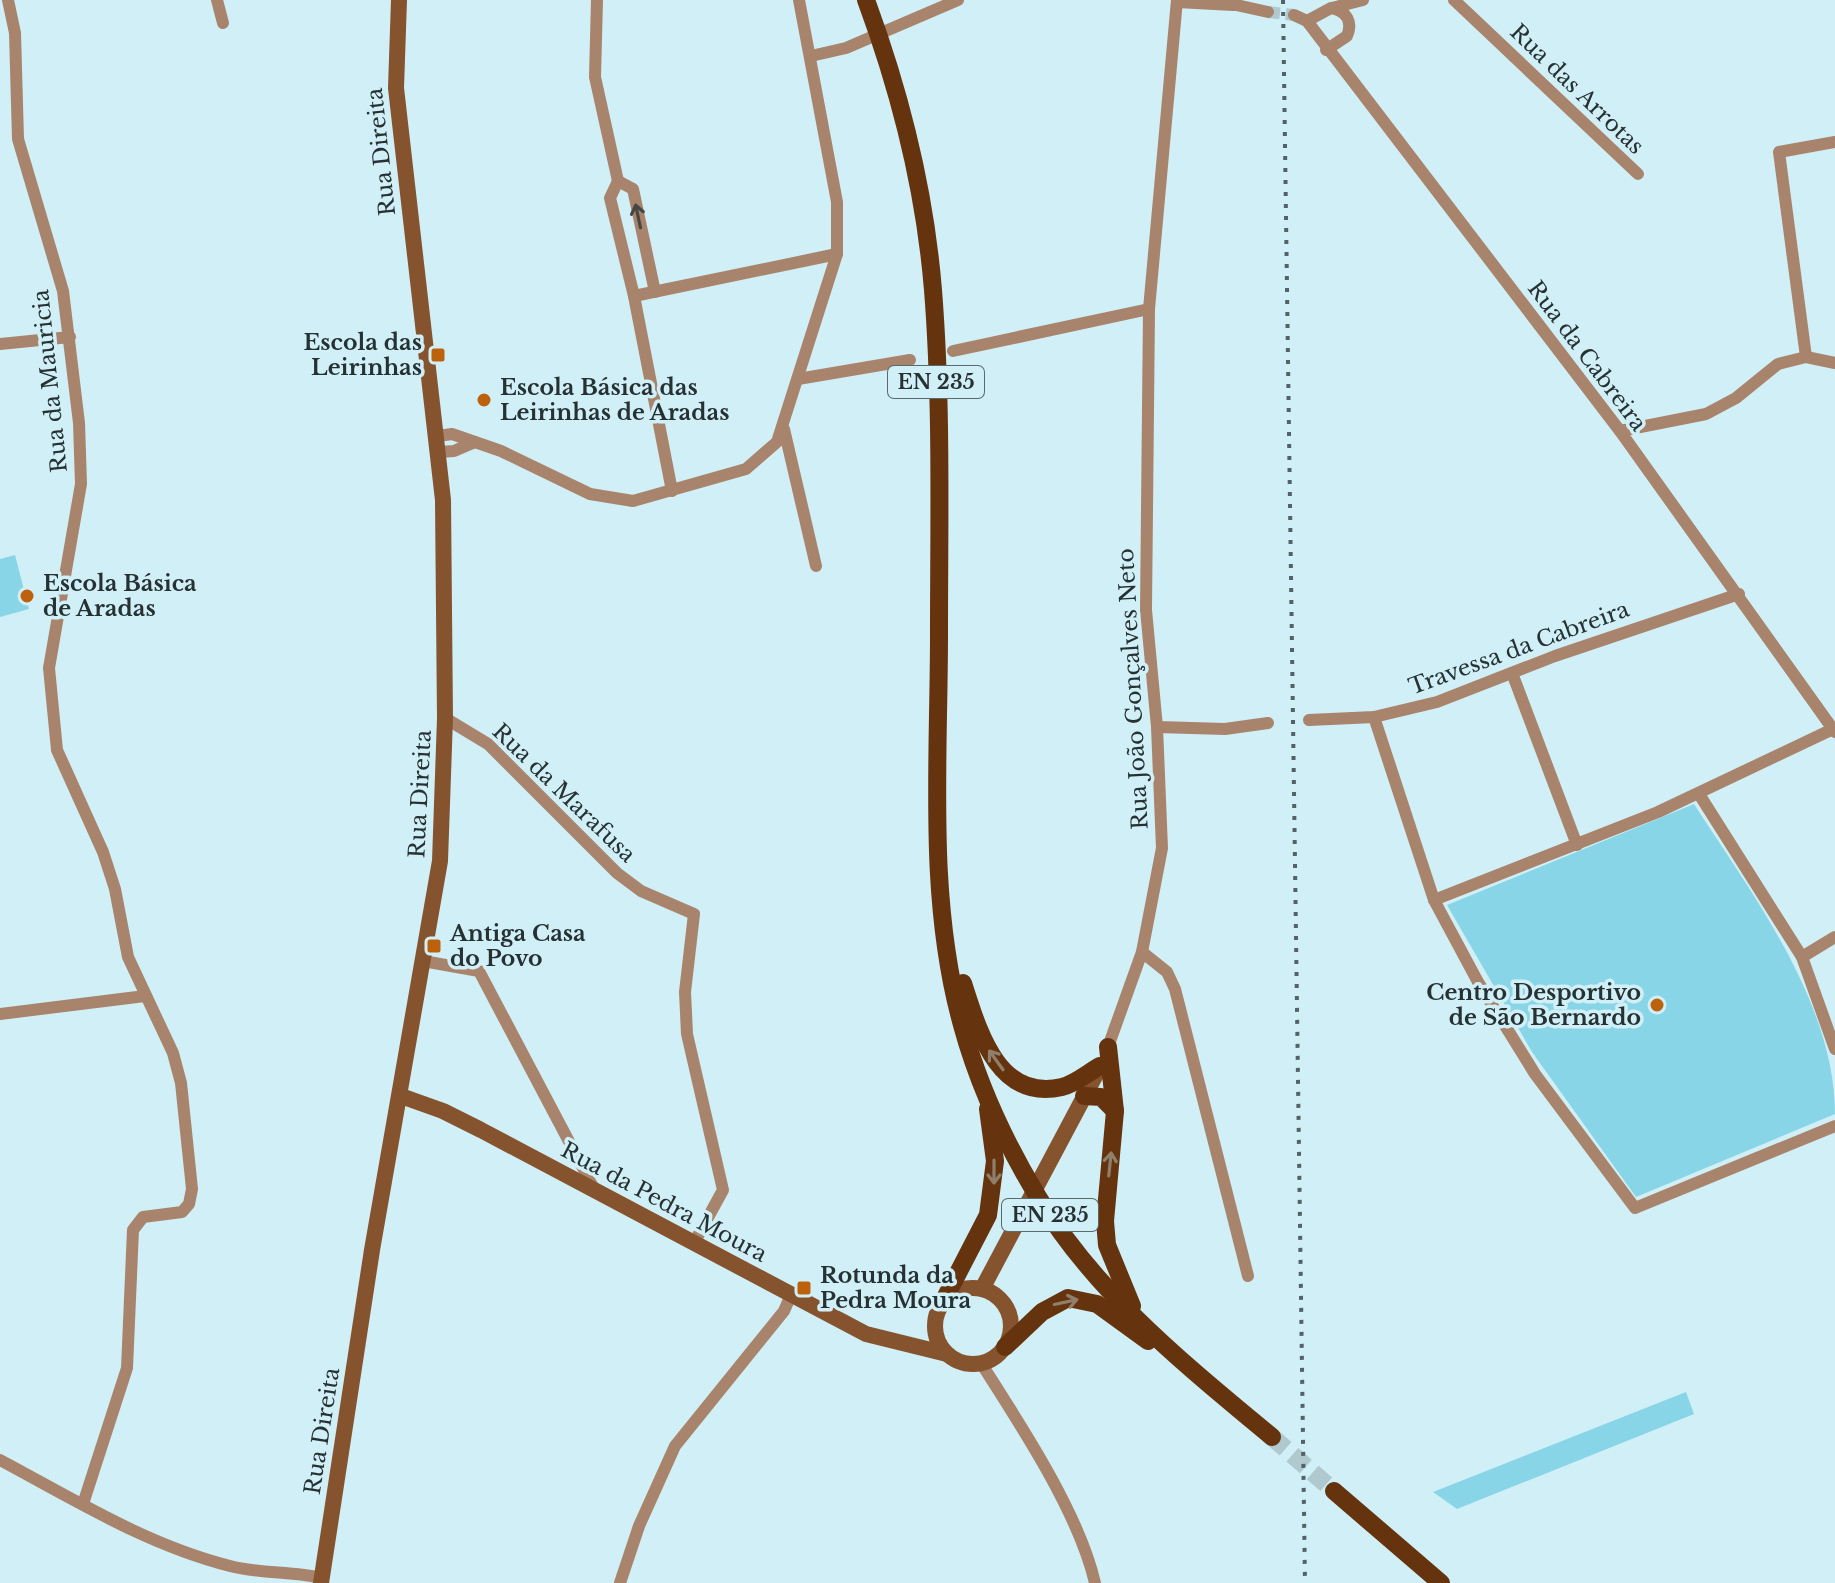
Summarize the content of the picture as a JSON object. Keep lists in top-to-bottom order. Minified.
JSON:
{"streets":{"main road":["Rua Direita","EN 235","Rua João Gonçalves Neto","Rua da Pedra Moura"],"street":["Rua das Arrotas","Rua da Cabreira","Rua da Mauricia","Travessa da Cabreira","Rua da Marafusa"]},"crossings":[["Rua Direita","Rua da Marafusa"],["Rua Direita","Rua da Pedra Moura"],["Rua da Cabreira","Travessa da Cabreira"],["Rua João Gonçalves Neto","Rua da Pedra Moura"],["Rua da Marafusa","Rua da Pedra Moura"]],"places":{"transit":["Escola das Leirinhas","Antiga Casa do Povo","Rotunda da Pedra Moura"],"other":["Escola Básica das Leirinhas de Aradas","Escola Básica de Aradas","Centro Desportivo de São Bernardo"]}}
